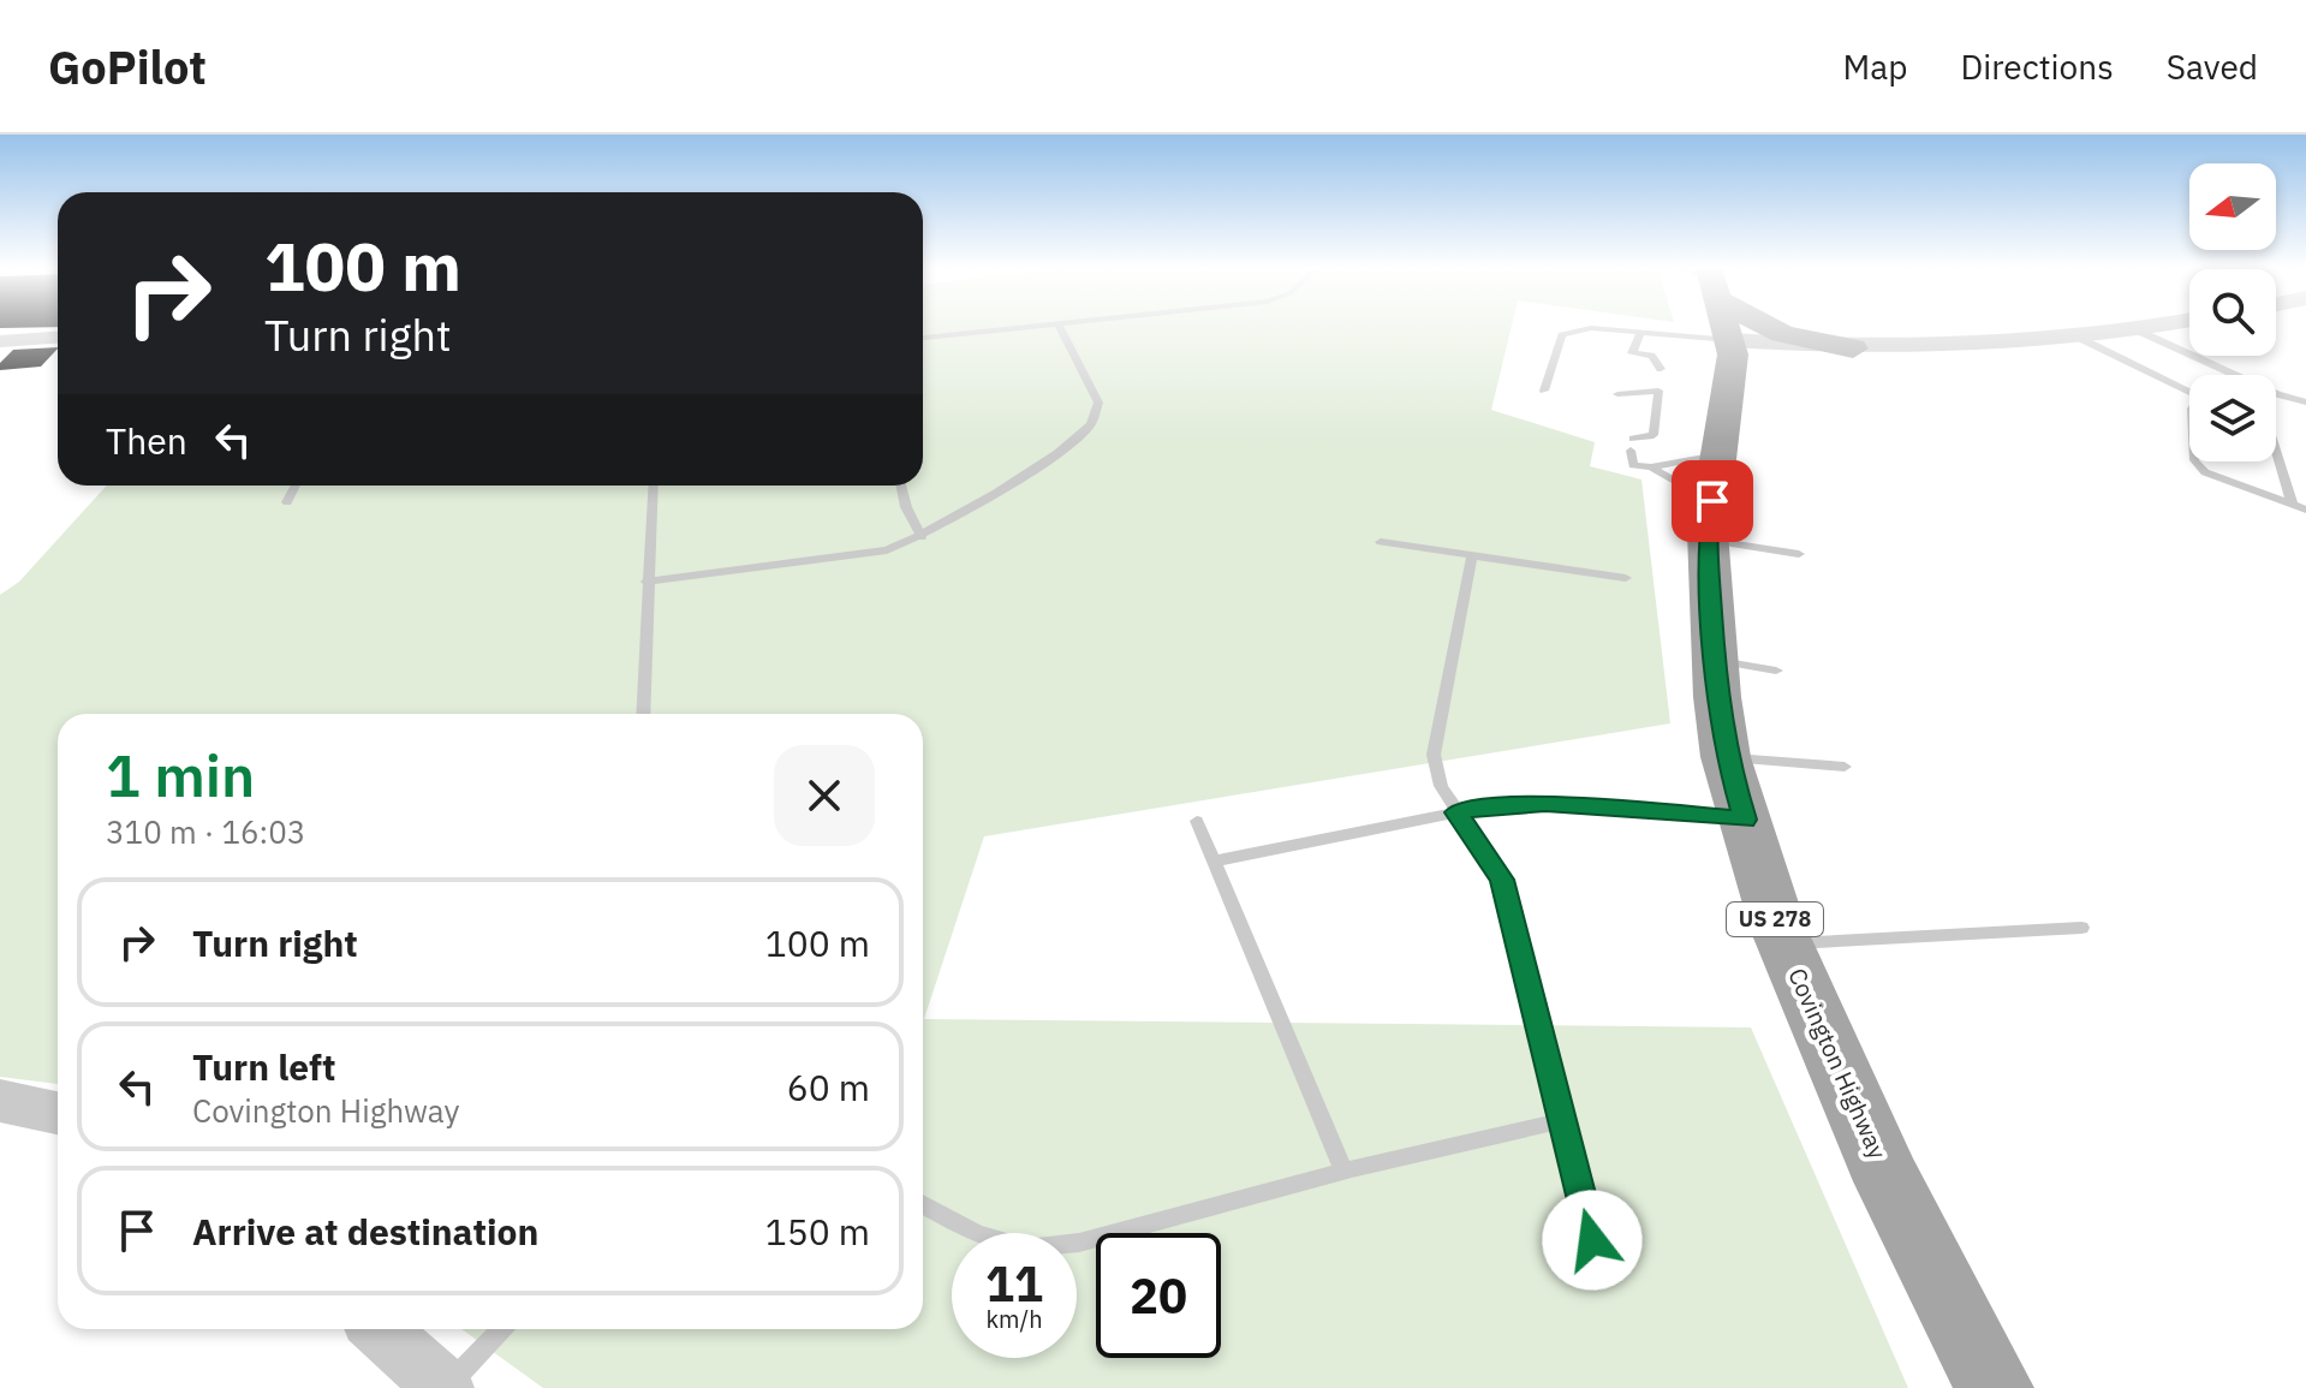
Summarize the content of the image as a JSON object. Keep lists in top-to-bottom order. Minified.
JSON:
{"streets":{"main road":["US 278","Covington Highway"]},"north":"left","page":{"header":"GoPilot","nav":["Map","Directions","Saved"],"turn":["100 m","Turn right"],"then":"Then","heading":["1 min","310 m · 16:03"],"list":[{"name":"Turn right","value":"100 m"},{"name":"Turn left","note":"Covington Highway","value":"60 m"},{"name":"Arrive at destination","value":"150 m"}],"speed":"11 km/h","limit":"20"}}
